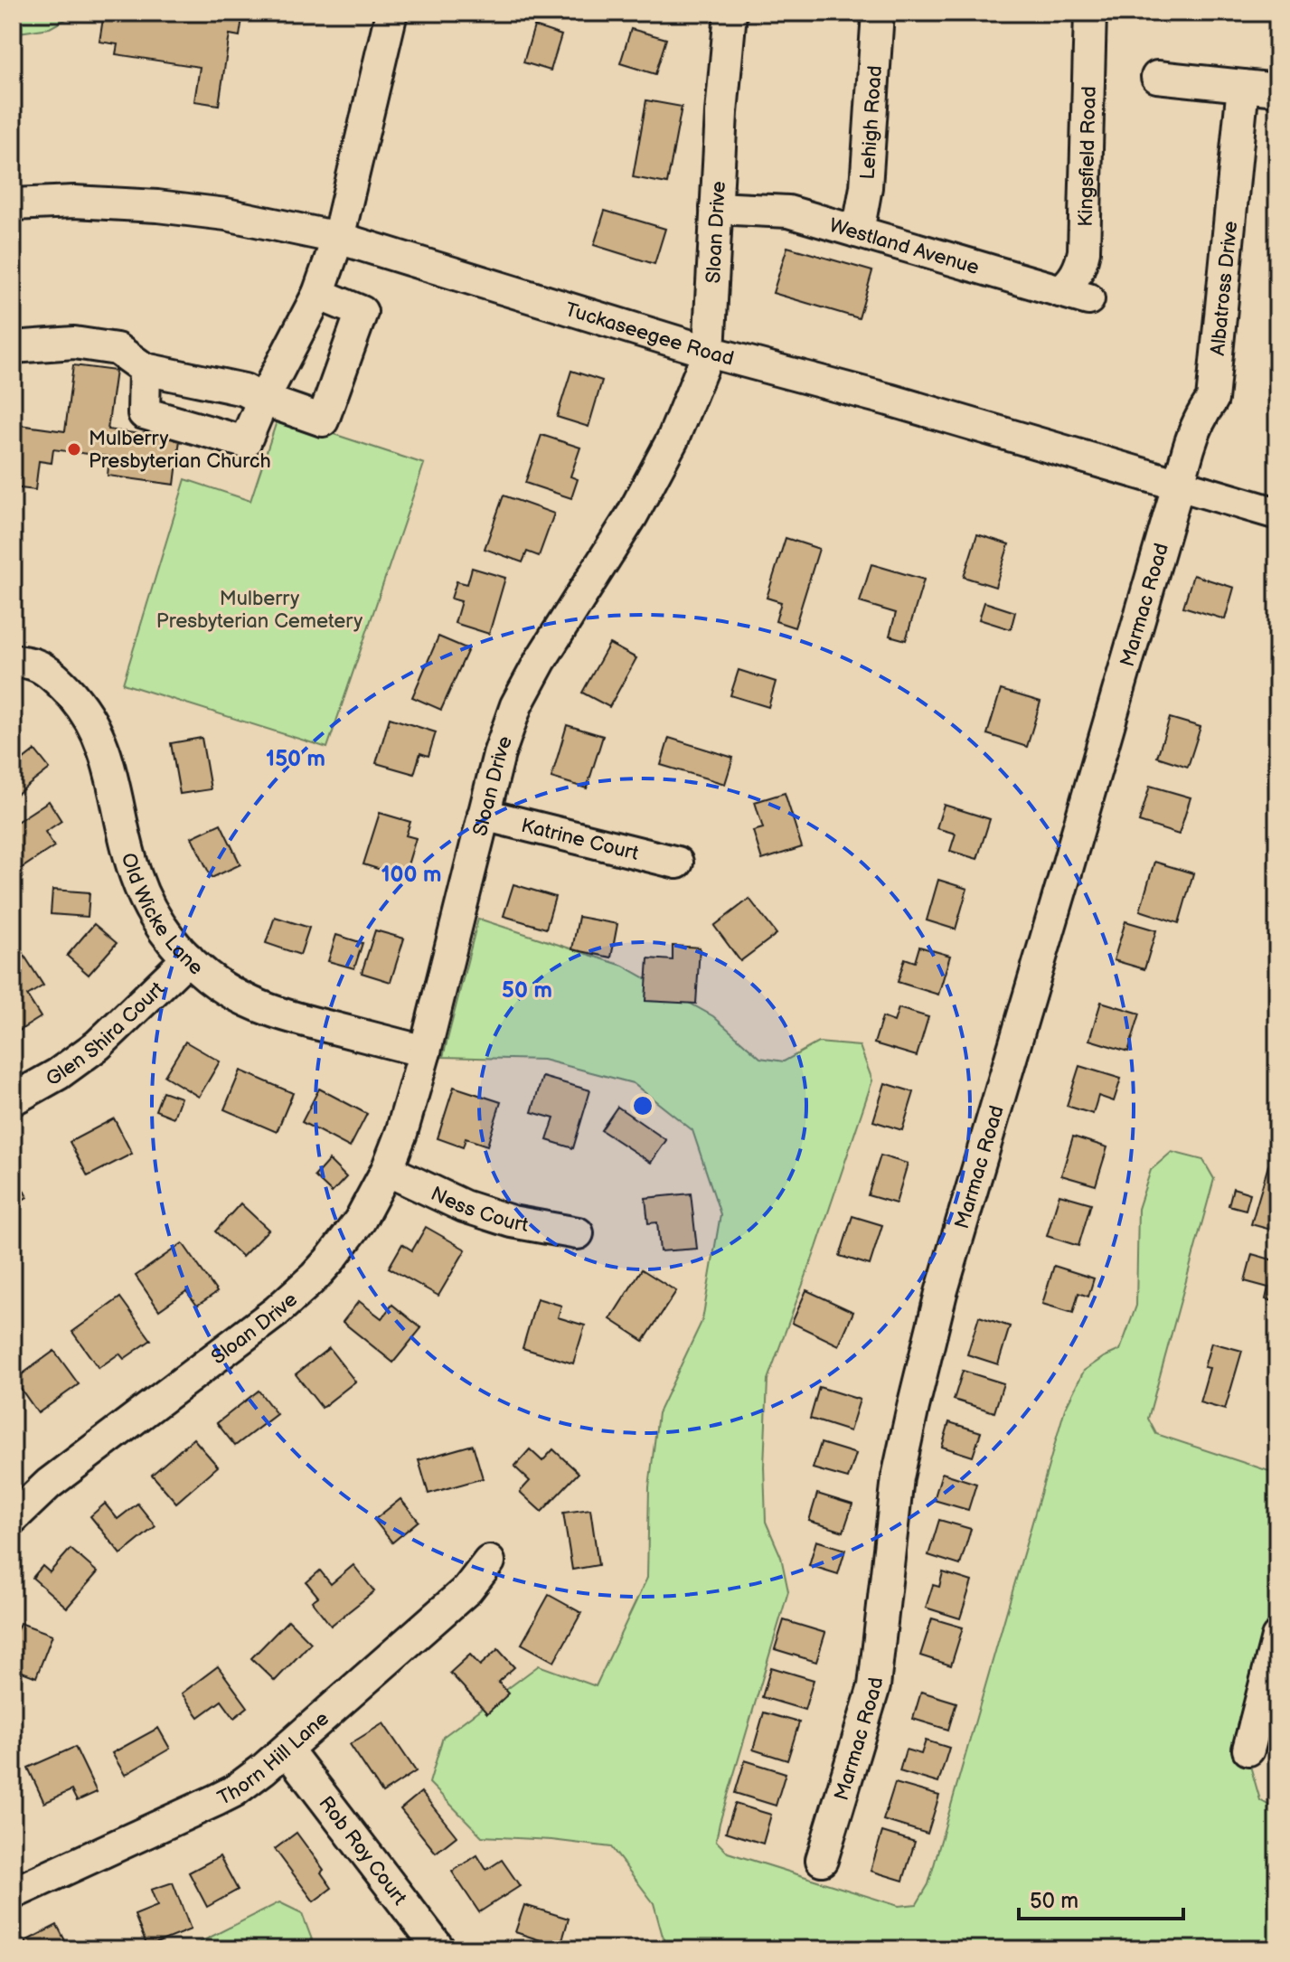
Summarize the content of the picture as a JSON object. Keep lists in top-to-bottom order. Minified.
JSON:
{"streets":{"street":["Lehigh Road","Kingsfield Road","Sloan Drive","Westland Avenue","Albatross Drive","Tuckaseegee Road","Marmac Road","Katrine Court","Old Wicke Lane","Glen Shira Court","Ness Court","Thorn Hill Lane","Rob Roy Court"]},"crossings":[["Lehigh Road","Westland Avenue"],["Kingsfield Road","Westland Avenue"],["Sloan Drive","Westland Avenue"],["Sloan Drive","Tuckaseegee Road"],["Sloan Drive","Katrine Court"],["Sloan Drive","Old Wicke Lane"],["Sloan Drive","Ness Court"],["Albatross Drive","Tuckaseegee Road"],["Albatross Drive","Marmac Road"],["Tuckaseegee Road","Marmac Road"],["Old Wicke Lane","Glen Shira Court"],["Thorn Hill Lane","Rob Roy Court"]],"parks":["Mulberry Presbyterian Cemetery"],"places":["Mulberry Presbyterian Church"],"scale_bar":"50 m","rings":["150 m","100 m","50 m"]}
